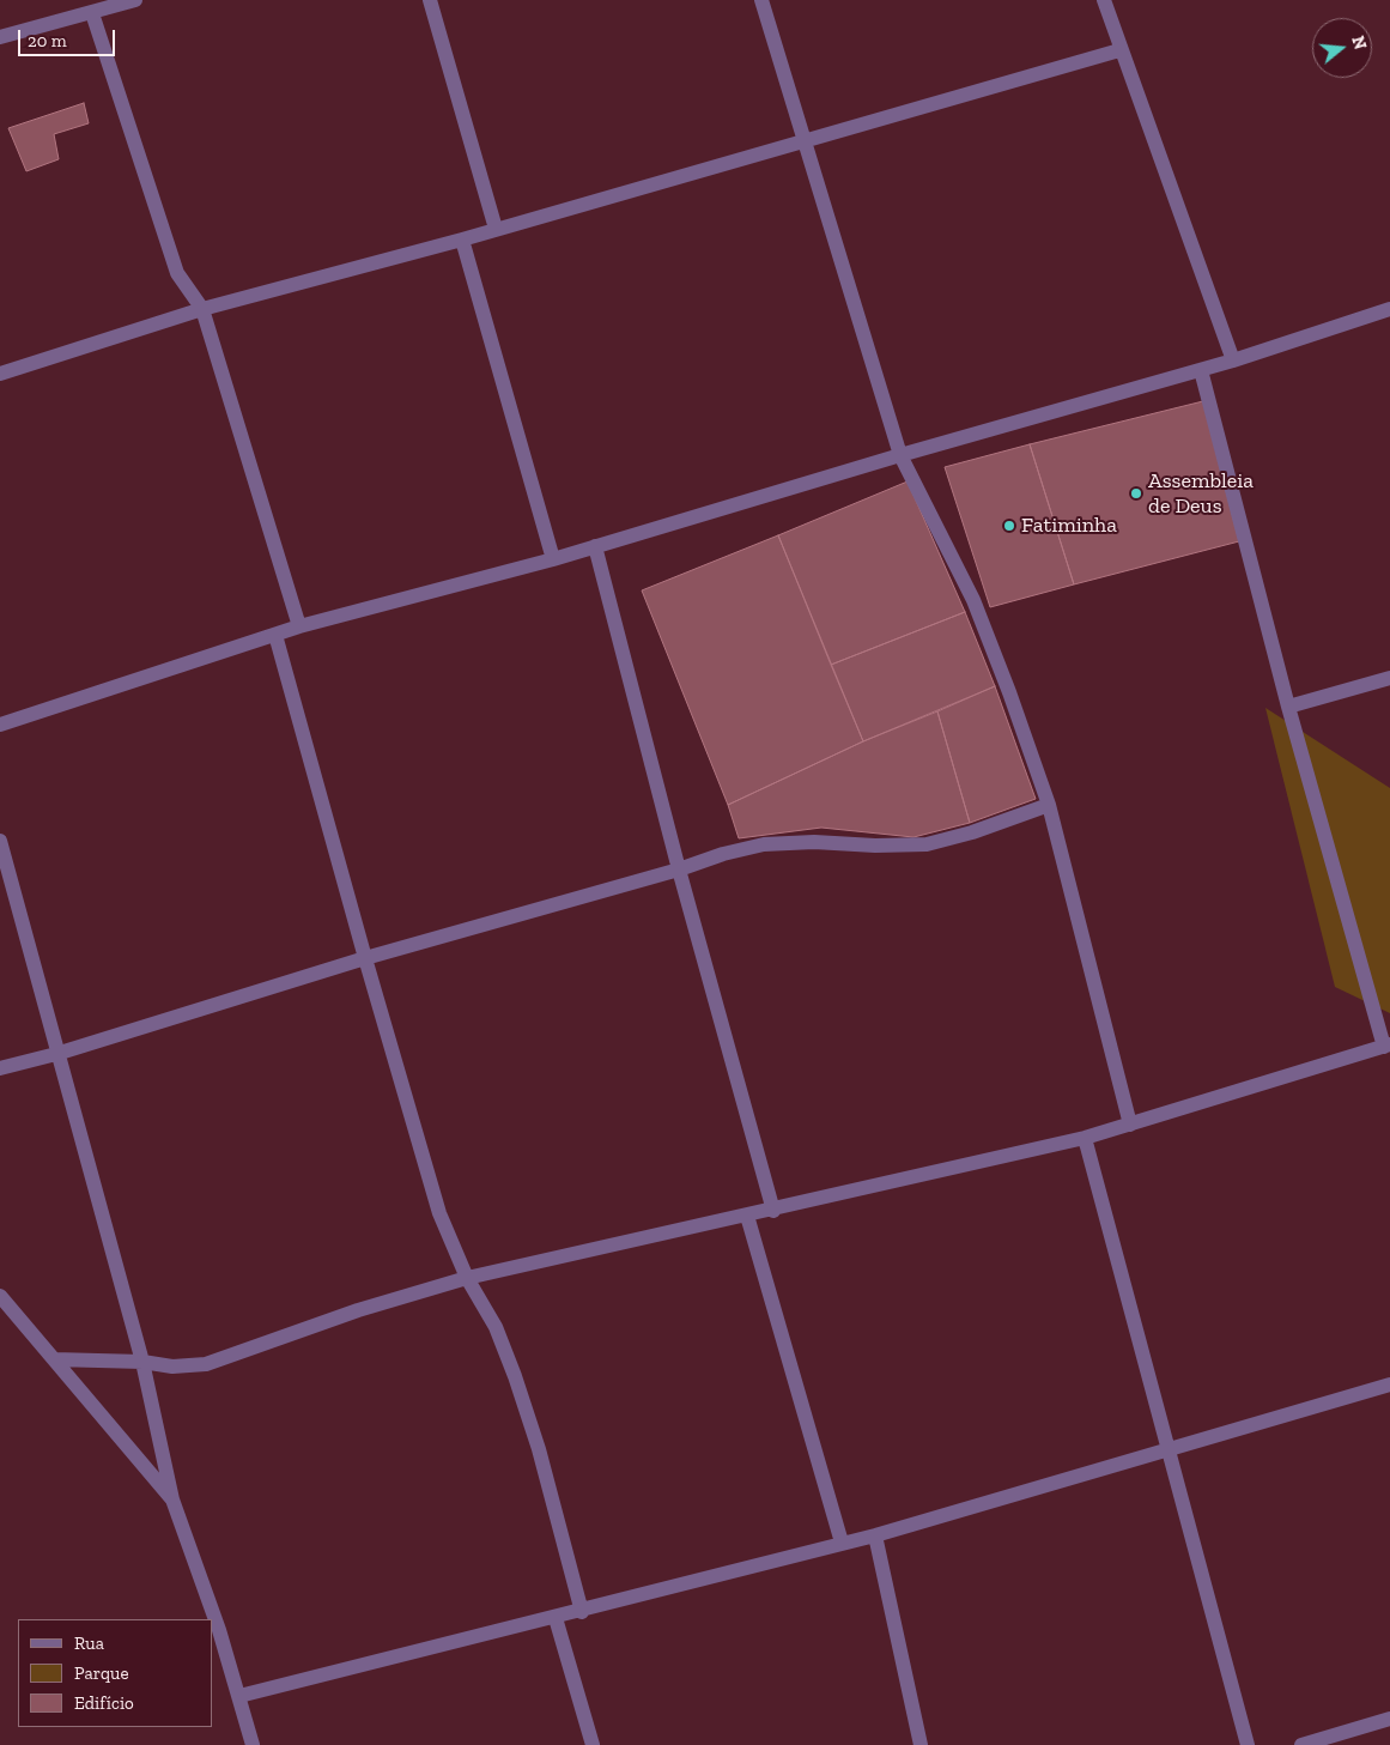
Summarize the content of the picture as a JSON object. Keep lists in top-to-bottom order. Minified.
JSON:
{"places":["Assembleia de Deus","Fatiminha"],"legend":["Rua","Parque","Edifício"],"scale_bar":"20 m","north":"right"}
